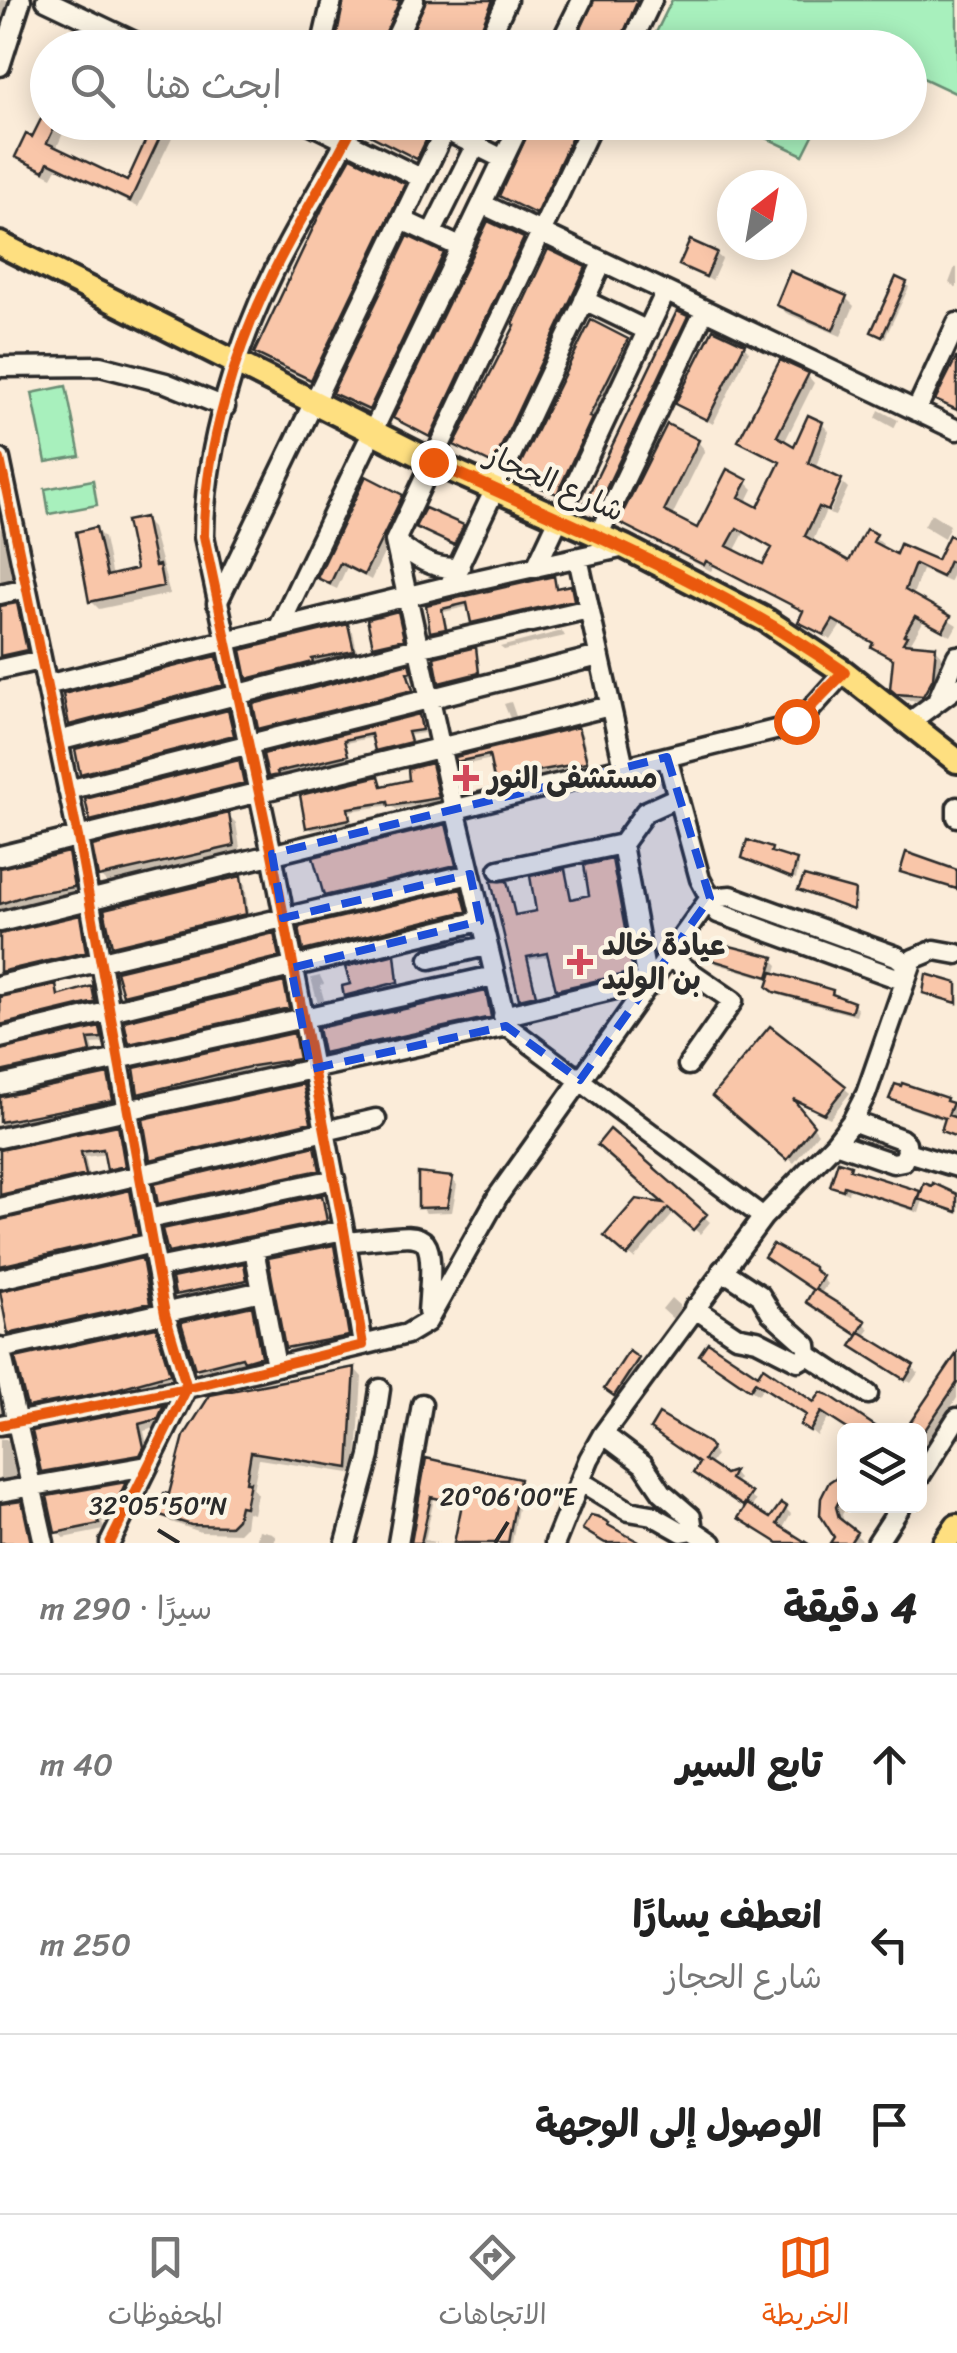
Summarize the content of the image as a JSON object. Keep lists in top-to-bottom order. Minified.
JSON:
{"streets":{"main road":["شارع الحجاز"]},"places":{"health":["مستشفى النور","عيادة خالد بن الوليد"]},"north":"top right","page":{"search":"ابحث هنا","heading":["4 دقيقة","سيرًا · 290 m"],"list":[["تابع السير","40 m"],["انعطف يسارًا","شارع الحجاز","250 m"],"الوصول إلى الوجهة"],"nav":["الخريطة","الاتجاهات","المحفوظات"]},"coordinates":["20°06'00\"E","32°05'50\"N"]}
